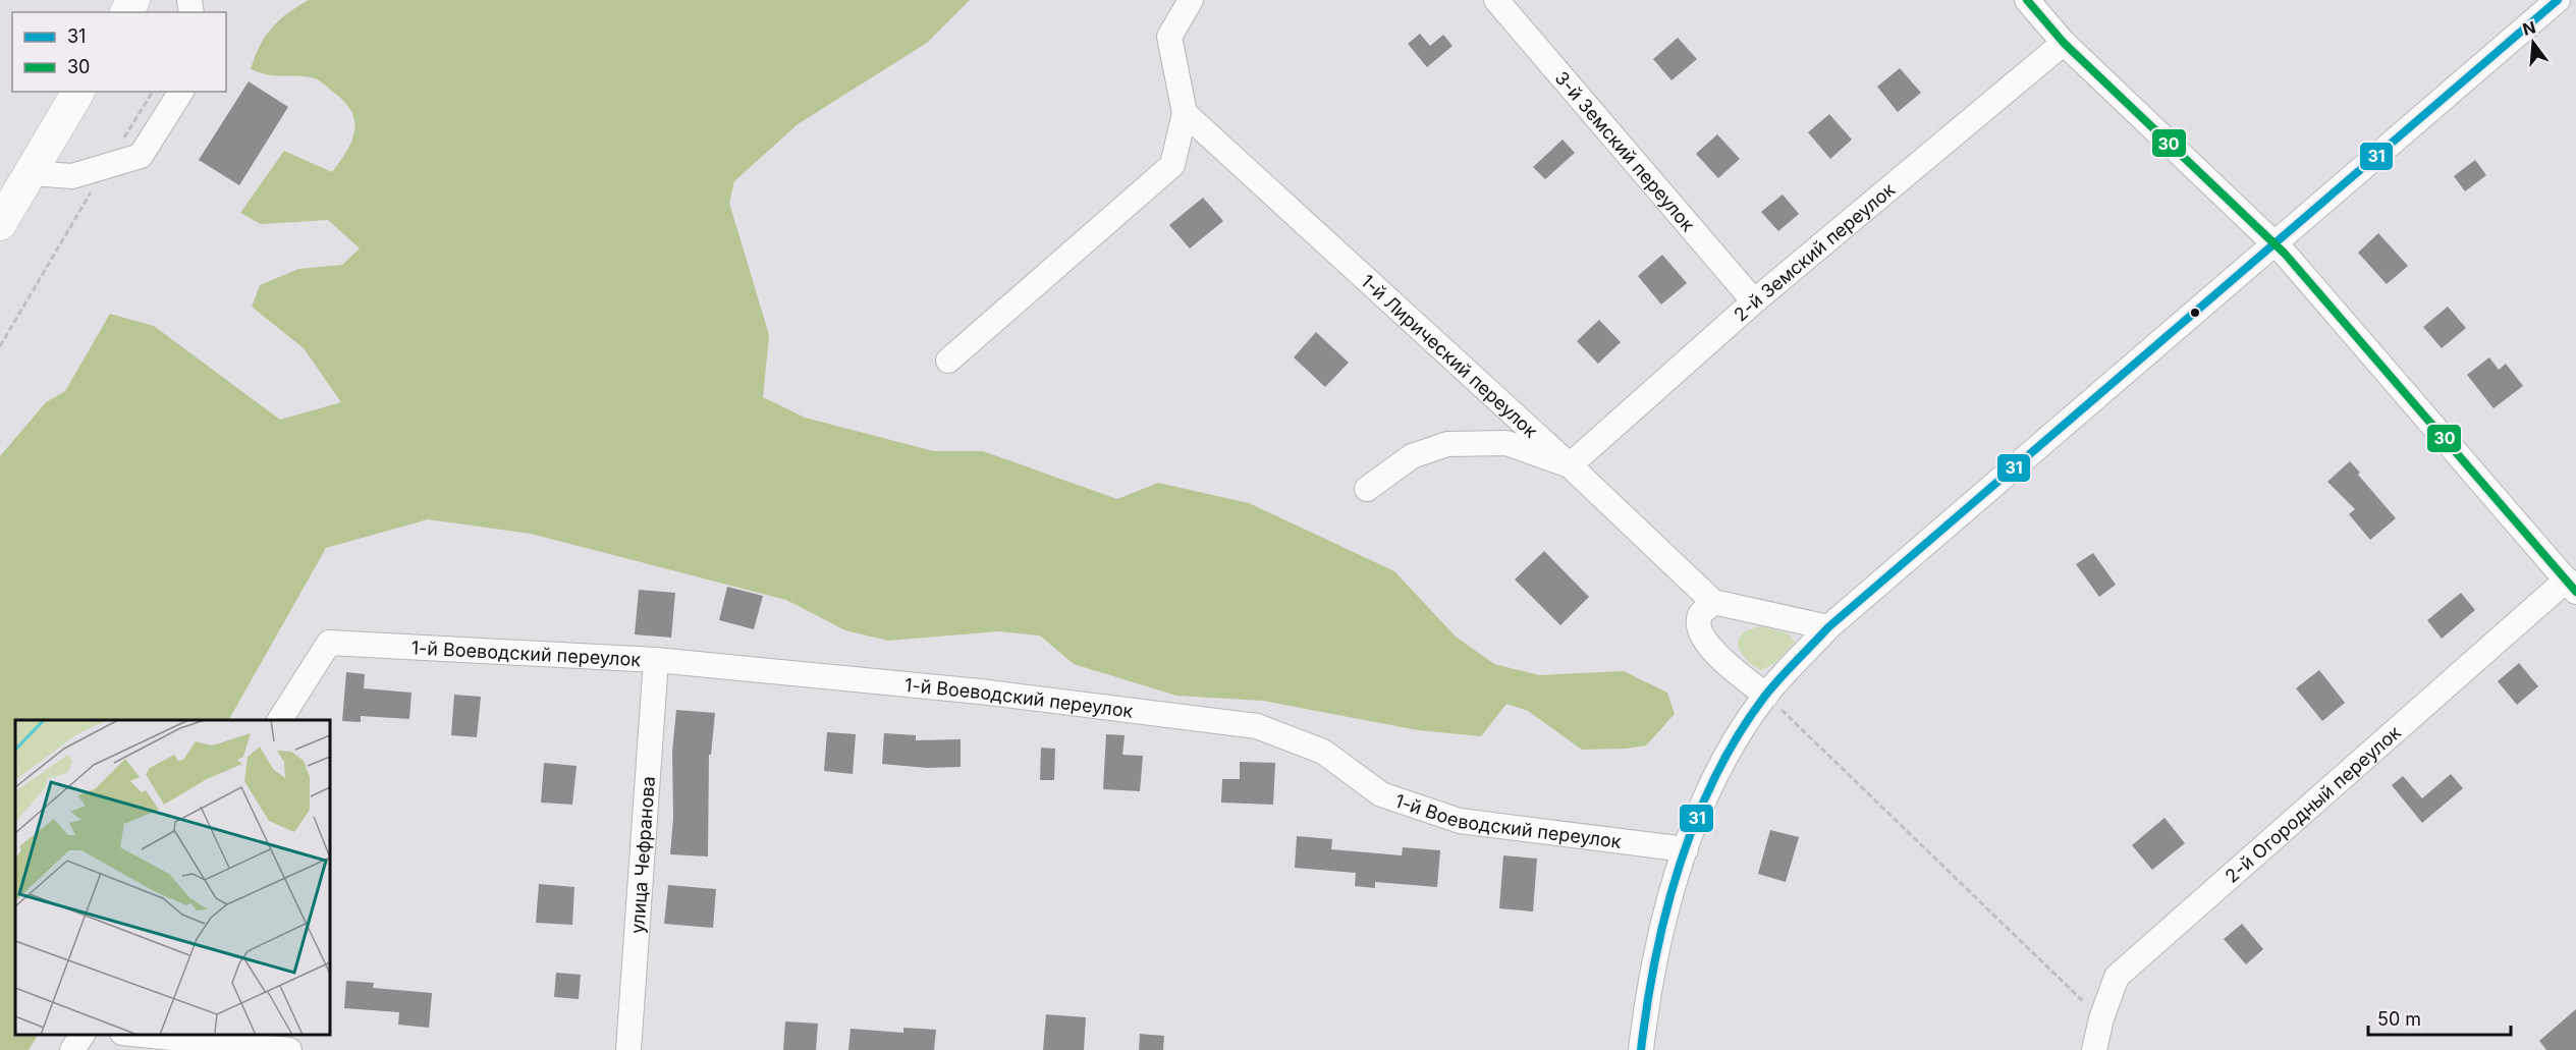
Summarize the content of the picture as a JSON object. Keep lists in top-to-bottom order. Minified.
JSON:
{"streets":{"street":["3-й Земский переулок","2-й Земский переулок","1-й Лирический переулок","1-й Воеводский переулок","2-й Огородный переулок","улица Чефранова"]},"crossings":[["3-й Земский переулок","2-й Земский переулок"],["2-й Земский переулок","1-й Лирический переулок"],["1-й Воеводский переулок","улица Чефранова"]],"lines":["transit line 31","transit line 30"],"legend":["31","30"],"scale_bar":"50 m","north":"top"}
